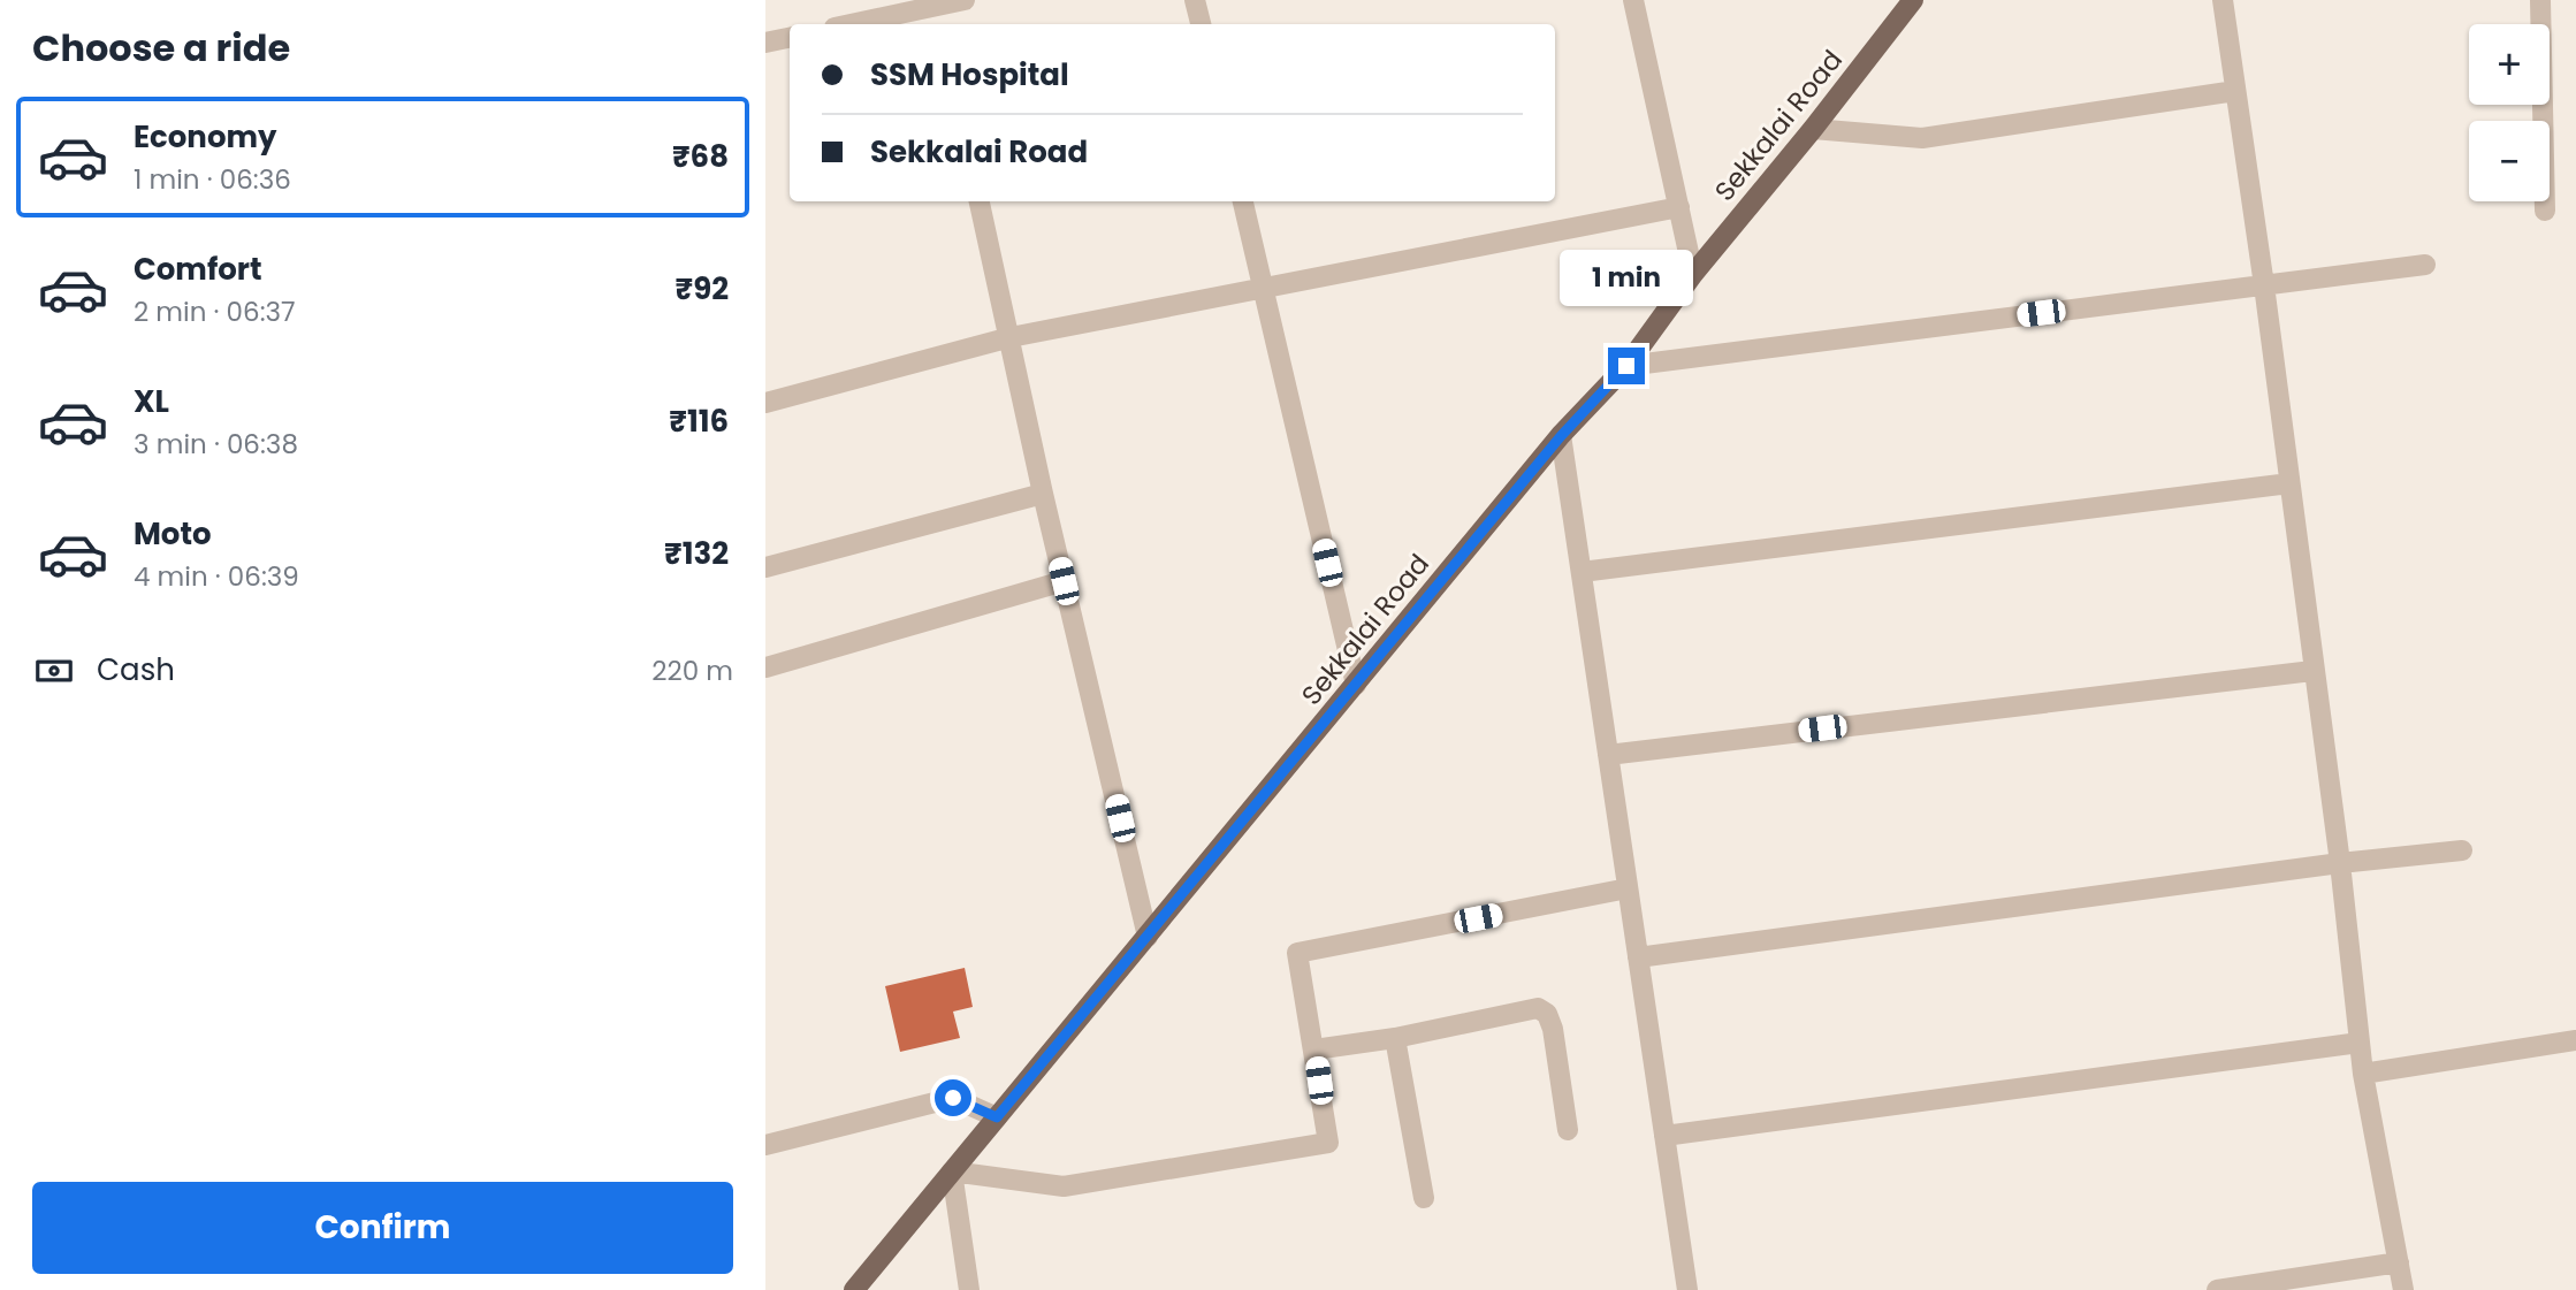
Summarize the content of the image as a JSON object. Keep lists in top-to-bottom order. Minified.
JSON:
{"streets":{"main road":["Sekkalai Road"]},"page":{"heading":"Choose a ride","map_buttons":["+","−"],"banner":["SSM Hospital","Sekkalai Road"],"list":[{"name":"Economy","note":"1 min · 06:36","value":"₹68"},{"name":"Comfort","note":"2 min · 06:37","value":"₹92"},{"name":"XL","note":"3 min · 06:38","value":"₹116"},{"name":"Moto","note":"4 min · 06:39","value":"₹132"}],"bubble":"1 min","pay":["Cash","220 m"],"buttons":"Confirm"}}
